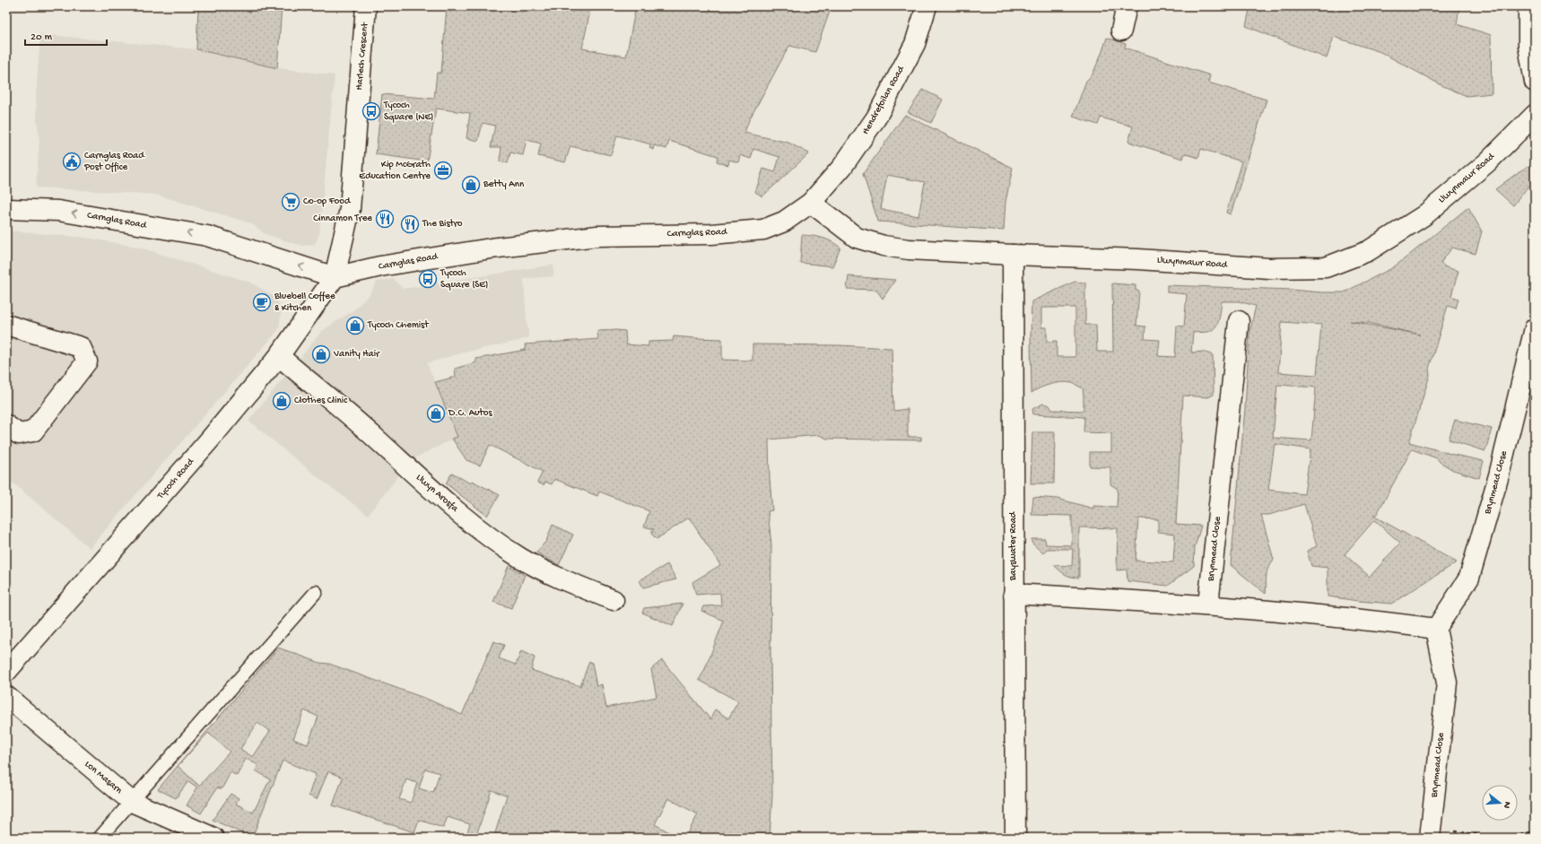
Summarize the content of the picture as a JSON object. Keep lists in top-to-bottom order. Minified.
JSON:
{"streets":{"street":["Harlech Crescent","Hendrefoilan Road","Llwynmawr Road","Carnglas Road","Tycoch Road","Brynmead Close","Llwyn Arosfa","Bayswater Road","Lon Masarn"]},"crossings":[["Harlech Crescent","Carnglas Road"],["Harlech Crescent","Tycoch Road"],["Hendrefoilan Road","Llwynmawr Road"],["Hendrefoilan Road","Carnglas Road"],["Llwynmawr Road","Carnglas Road"],["Llwynmawr Road","Bayswater Road"],["Carnglas Road","Tycoch Road"],["Tycoch Road","Llwyn Arosfa"]],"one_way":["Carnglas Road"],"places":{"bus stop":["Tycoch Square (NE)","Tycoch Square (SE)"],"public building":["Carnglas Road Post Office"],"office":["Kip McGrath Education Centre"],"shop":["Betty Ann","Tycoch Chemist","Vanity Hair","Clothes Clinic","D.C. Autos"],"supermarket":["Co-op Food"],"restaurant":["Cinnamon Tree","The Bistro"],"cafe":["Bluebell Coffee & Kitchen"]},"scale_bar":"20 m","north":"right"}
